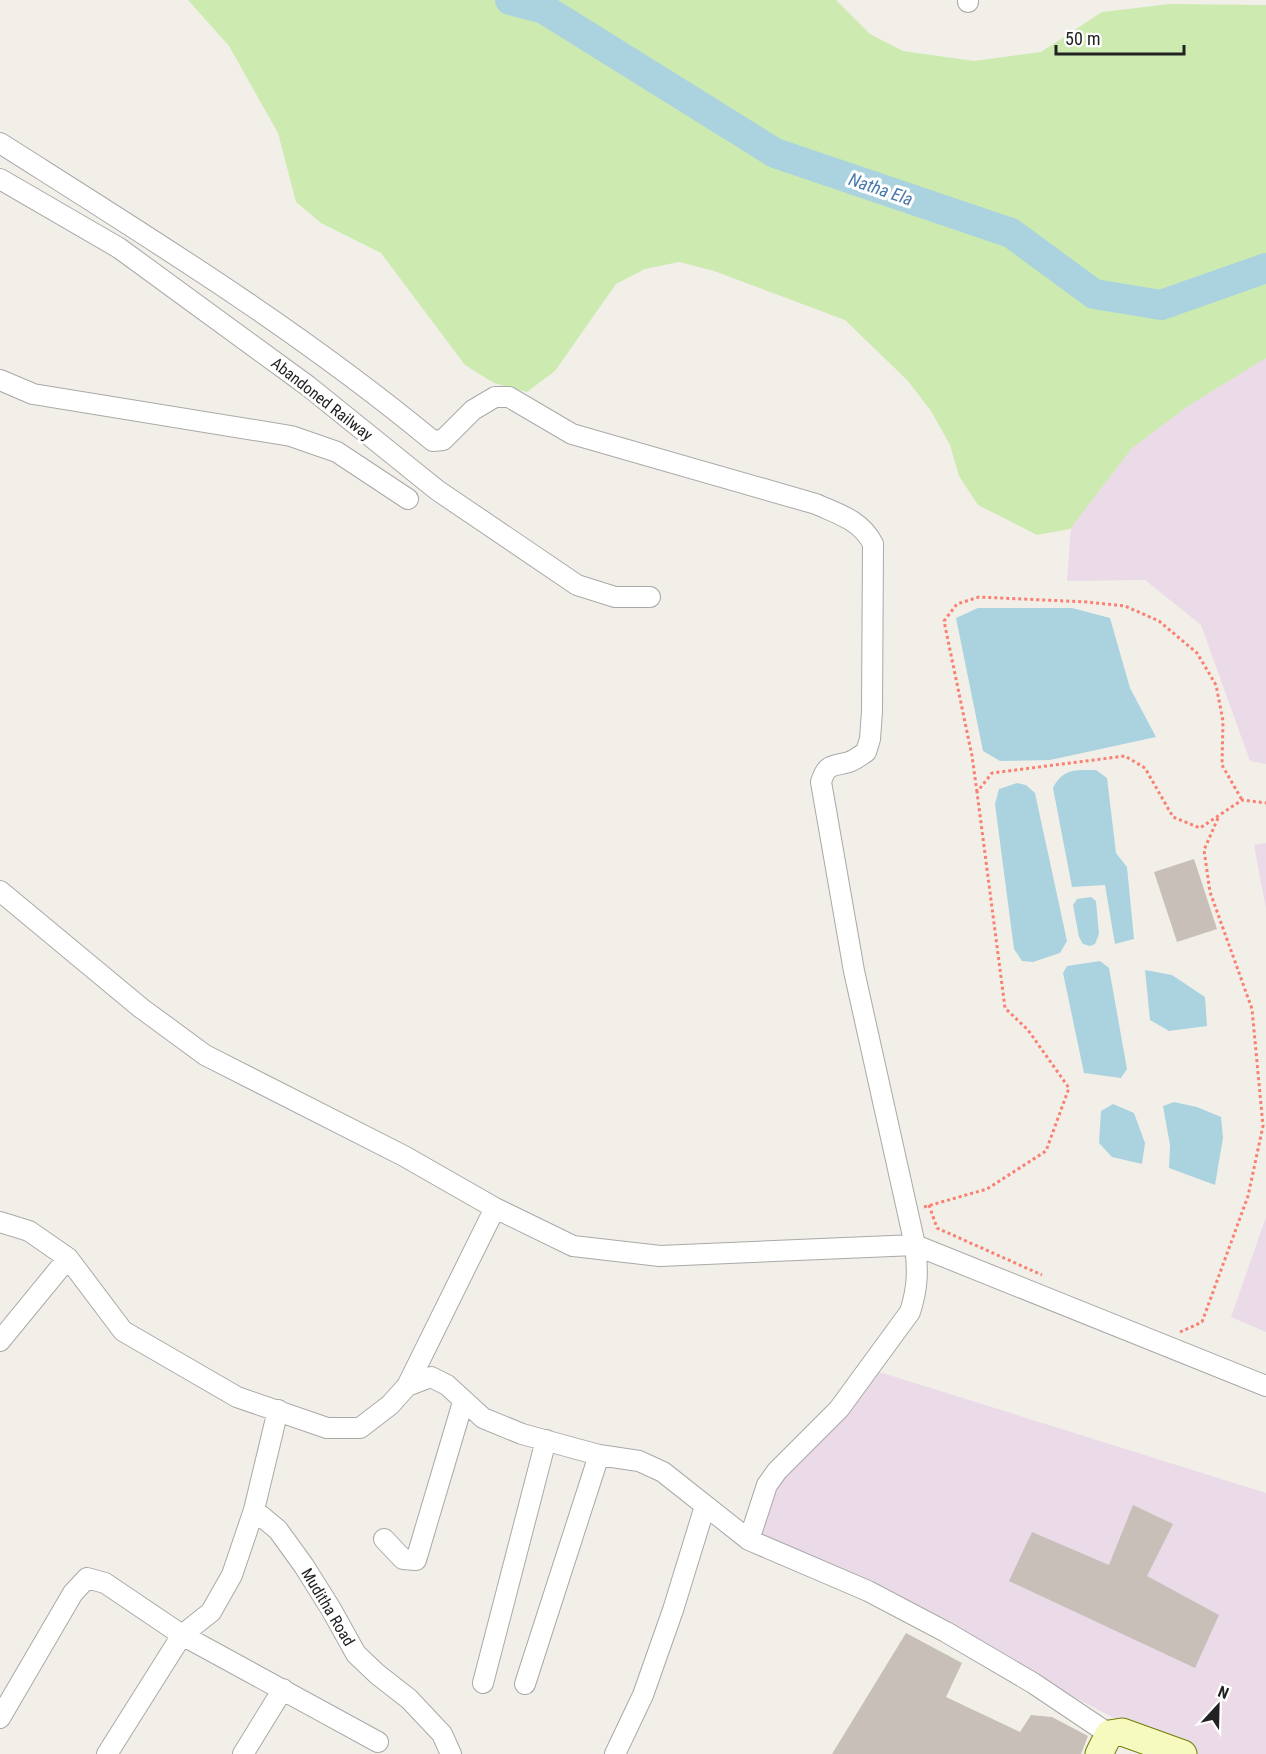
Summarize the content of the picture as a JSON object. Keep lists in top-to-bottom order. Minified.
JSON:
{"streets":{"street":["Abandoned Railway","Muditha Road"]},"water":["Natha Ela"],"scale_bar":"50 m","north":"top"}
